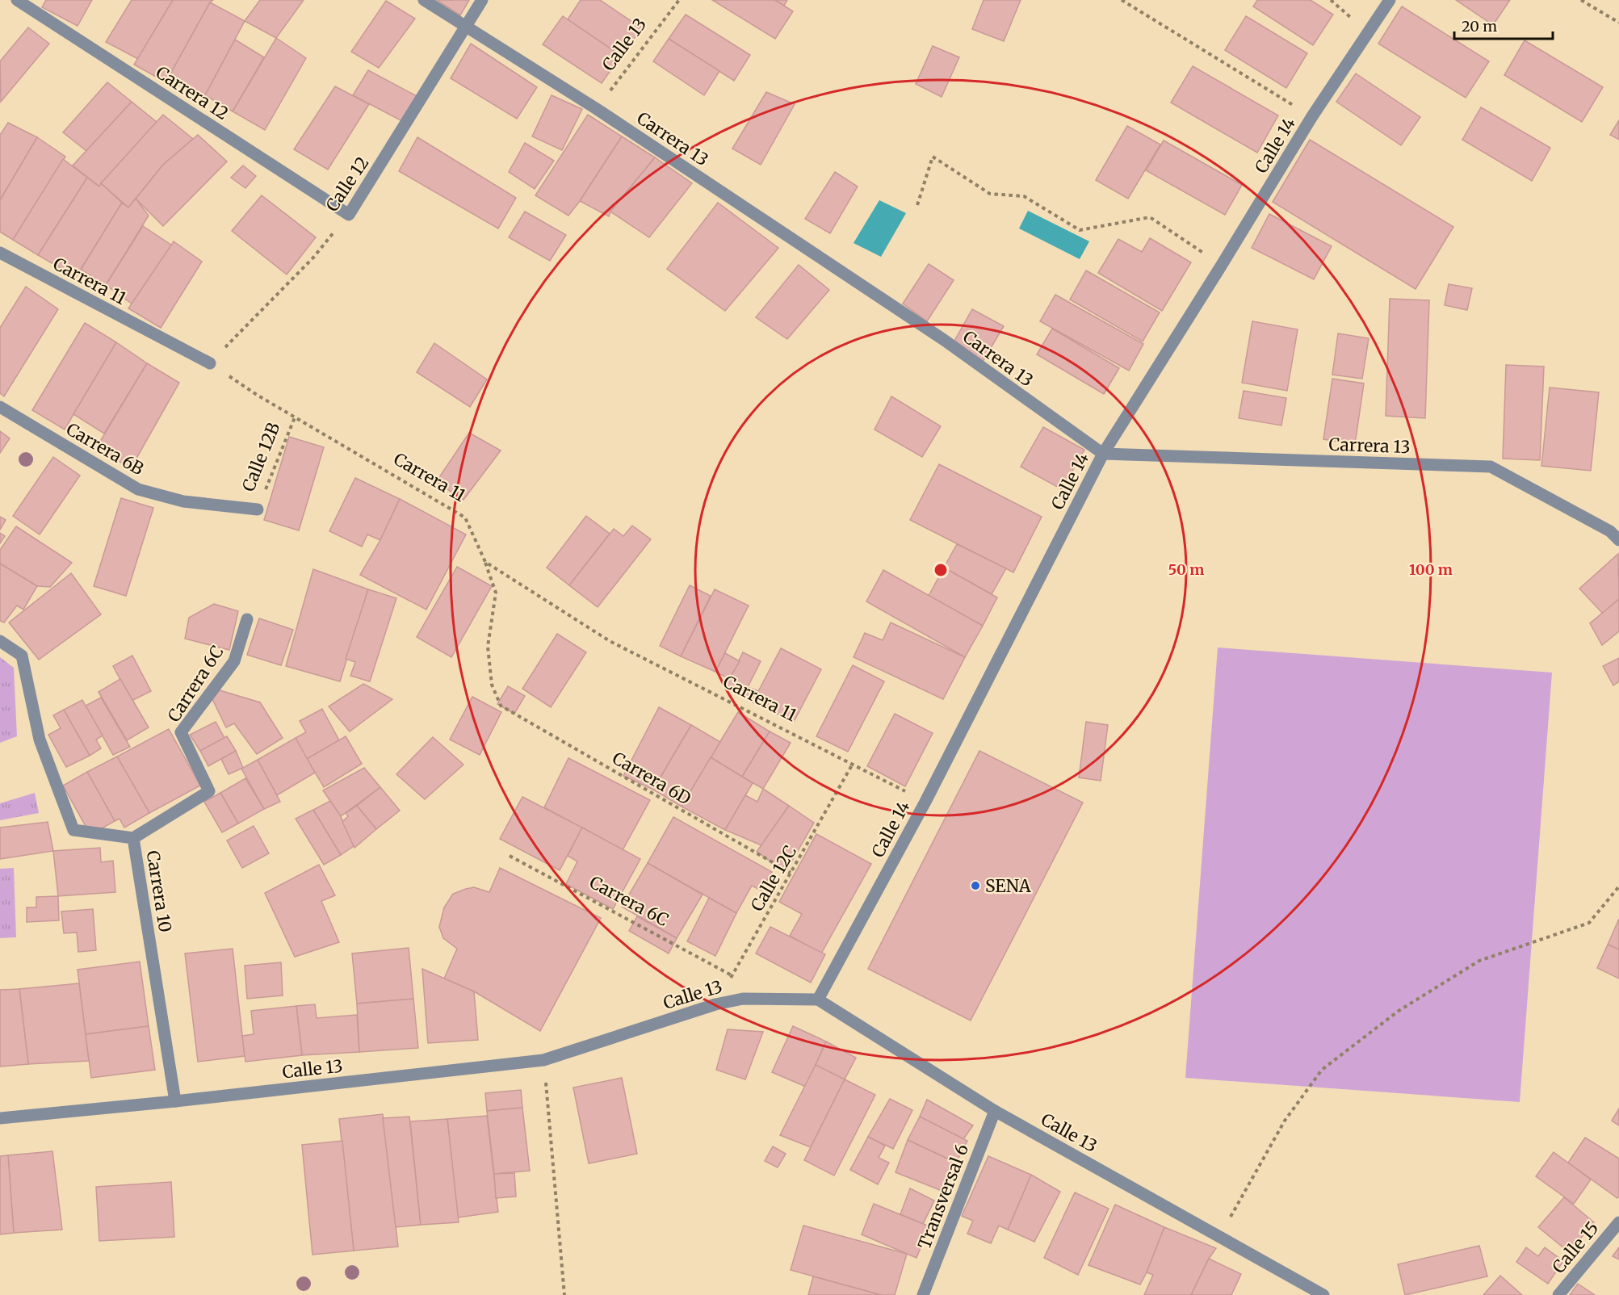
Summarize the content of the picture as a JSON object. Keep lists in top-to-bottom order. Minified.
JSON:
{"streets":{"street":["Calle 13","Carrera 12","Carrera 13","Calle 14","Calle 12","Carrera 11","Carrera 6B","Carrera 6C","Carrera 10","Transversal 6","Calle 15"],"path":["Calle 12B","Carrera 6D","Calle 12C"]},"crossings":[["Calle 13","Carrera 13"],["Calle 13","Calle 14"],["Calle 13","Calle 12C"],["Calle 13","Carrera 10"],["Calle 13","Transversal 6"],["Carrera 12","Calle 12"],["Carrera 13","Calle 14"],["Carrera 13","Calle 12"],["Calle 14","Carrera 11"],["Calle 12","Carrera 11"],["Carrera 11","Calle 12B"],["Carrera 11","Carrera 6D"],["Carrera 11","Calle 12C"],["Carrera 6B","Calle 12B"],["Carrera 6C","Calle 12C"],["Carrera 6C","Carrera 10"],["Carrera 6D","Calle 12C"]],"places":["SENA"],"scale_bar":"20 m","rings":["50 m","100 m"]}
